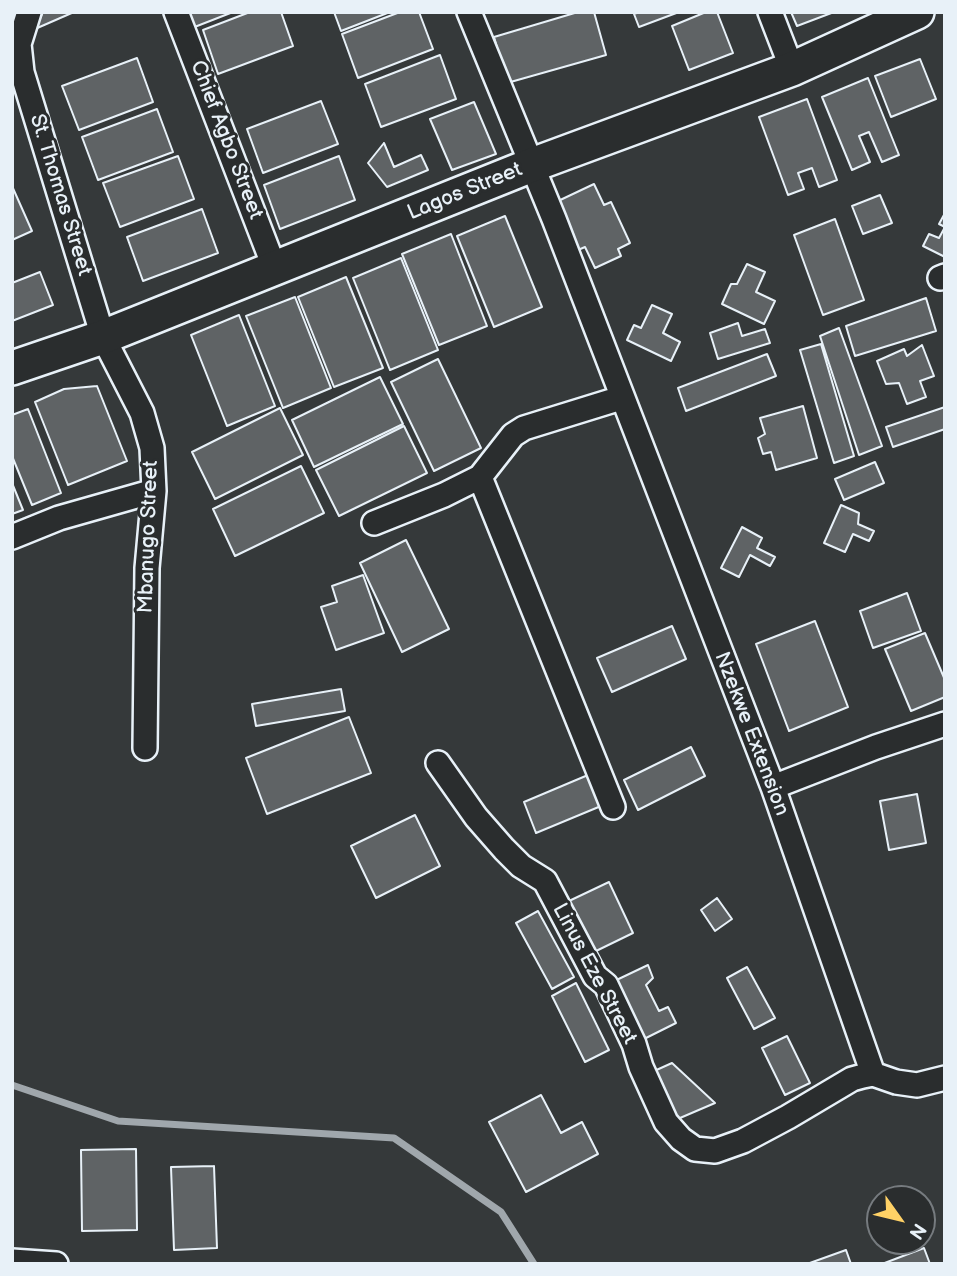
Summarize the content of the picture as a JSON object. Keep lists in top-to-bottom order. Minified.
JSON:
{"streets":{"street":["Chief Agbo Street","Lagos Street","St. Thomas Street","Mbanugo Street","Nzekwe Extension","Linus Eze Street"]},"crossings":[["Chief Agbo Street","Lagos Street"],["Lagos Street","St. Thomas Street"],["Lagos Street","Mbanugo Street"],["Lagos Street","Nzekwe Extension"],["St. Thomas Street","Mbanugo Street"],["Nzekwe Extension","Linus Eze Street"]],"north":"bottom right"}
